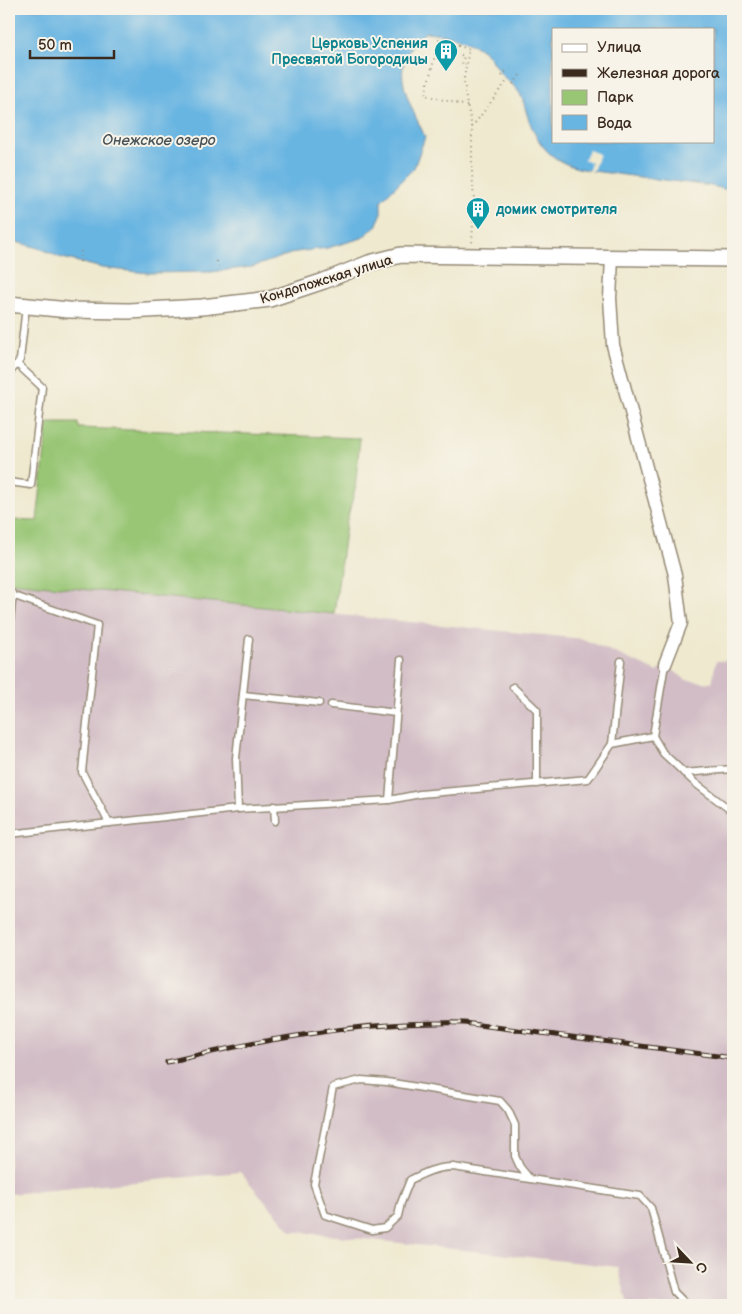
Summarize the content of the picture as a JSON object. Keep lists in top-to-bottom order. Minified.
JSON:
{"streets":{"street":["Кондопожская улица"]},"water":["Онежское озеро"],"places":{"building":["Церковь Успения Пресвятой Богородицы","домик смотрителя"]},"legend":["Улица","Железная дорога","Парк","Вода"],"scale_bar":"50 m","north":"bottom right"}
